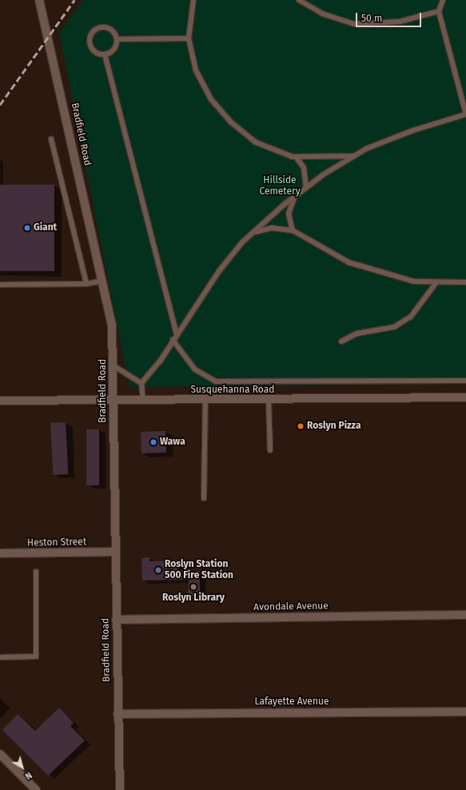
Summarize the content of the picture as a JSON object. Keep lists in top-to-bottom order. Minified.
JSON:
{"streets":{"street":["Bradfield Road","Susquehanna Road","Heston Street","Avondale Avenue","Lafayette Avenue"]},"crossings":[["Bradfield Road","Susquehanna Road"],["Bradfield Road","Heston Street"],["Bradfield Road","Avondale Avenue"],["Bradfield Road","Lafayette Avenue"]],"parks":["Hillside Cemetery"],"places":["Giant","Roslyn Pizza","Wawa","Roslyn Station 500 Fire Station","Roslyn Library"],"scale_bar":"50 m","north":"bottom right"}
